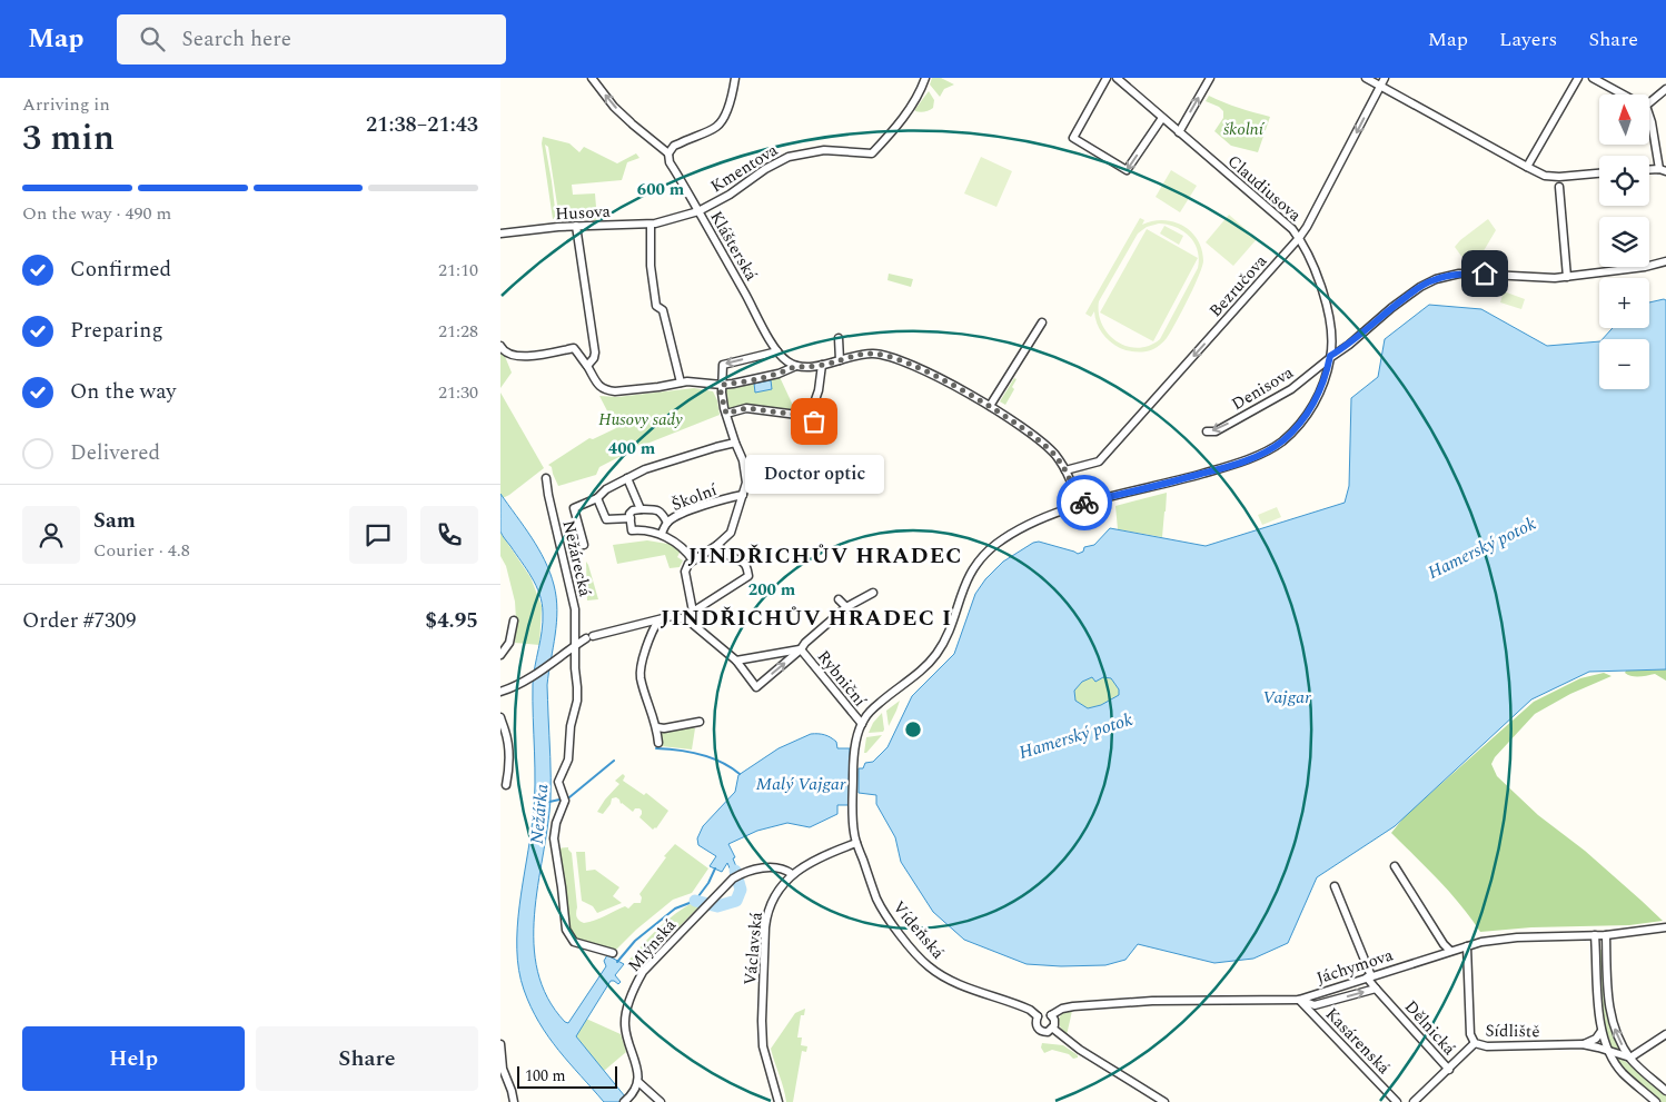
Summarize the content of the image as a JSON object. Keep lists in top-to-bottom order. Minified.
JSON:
{"streets":{"street":["Kmentova","Claudiusova","Husova","Klášterská","Bezručova","Denisova","Školní","Nežárecká","Rybniční","Vídeňská","Mlýnská","Václavská","Jáchymova","Dělnická","Sídliště","Kasárenská"]},"crossings":[["Kmentova","Husova"],["Kmentova","Klášterská"],["Claudiusova","Bezručova"],["Claudiusova","Denisova"],["Claudiusova","Rybniční"],["Claudiusova","Vídeňská"],["Husova","Klášterská"],["Rybniční","Vídeňská"],["Vídeňská","Václavská"],["Vídeňská","Jáchymova"],["Mlýnská","Václavská"],["Jáchymova","Dělnická"],["Jáchymova","Sídliště"],["Jáchymova","Kasárenská"],["Dělnická","Sídliště"]],"one_way":["Bezručova"],"districts":["JINDŘICHŮV HRADEC","JINDŘICHŮV HRADEC I"],"water":["Hamerský potok","Vajgar","Malý Vajgar","Nežárka"],"parks":["školní","Husovy sady"],"places":["Doctor optic"],"scale_bar":"100 m","north":"top","page":{"header":"Map","search":"Search here","nav":["Map","Layers","Share"],"heading":["3 min","Arriving in","21:38–21:43"],"panel":["Sam","Courier · 4.8","Order #7309","$4.95"],"map_buttons":["+","−"],"bar":"On the way · 490 m","list":[["Confirmed","21:10"],["Preparing","21:28"],["On the way","21:30"],"Delivered"],"bubble":"Doctor optic","buttons":["Help","Share"],"scale":"100 m"},"rings":["600 m","400 m","200 m"]}
